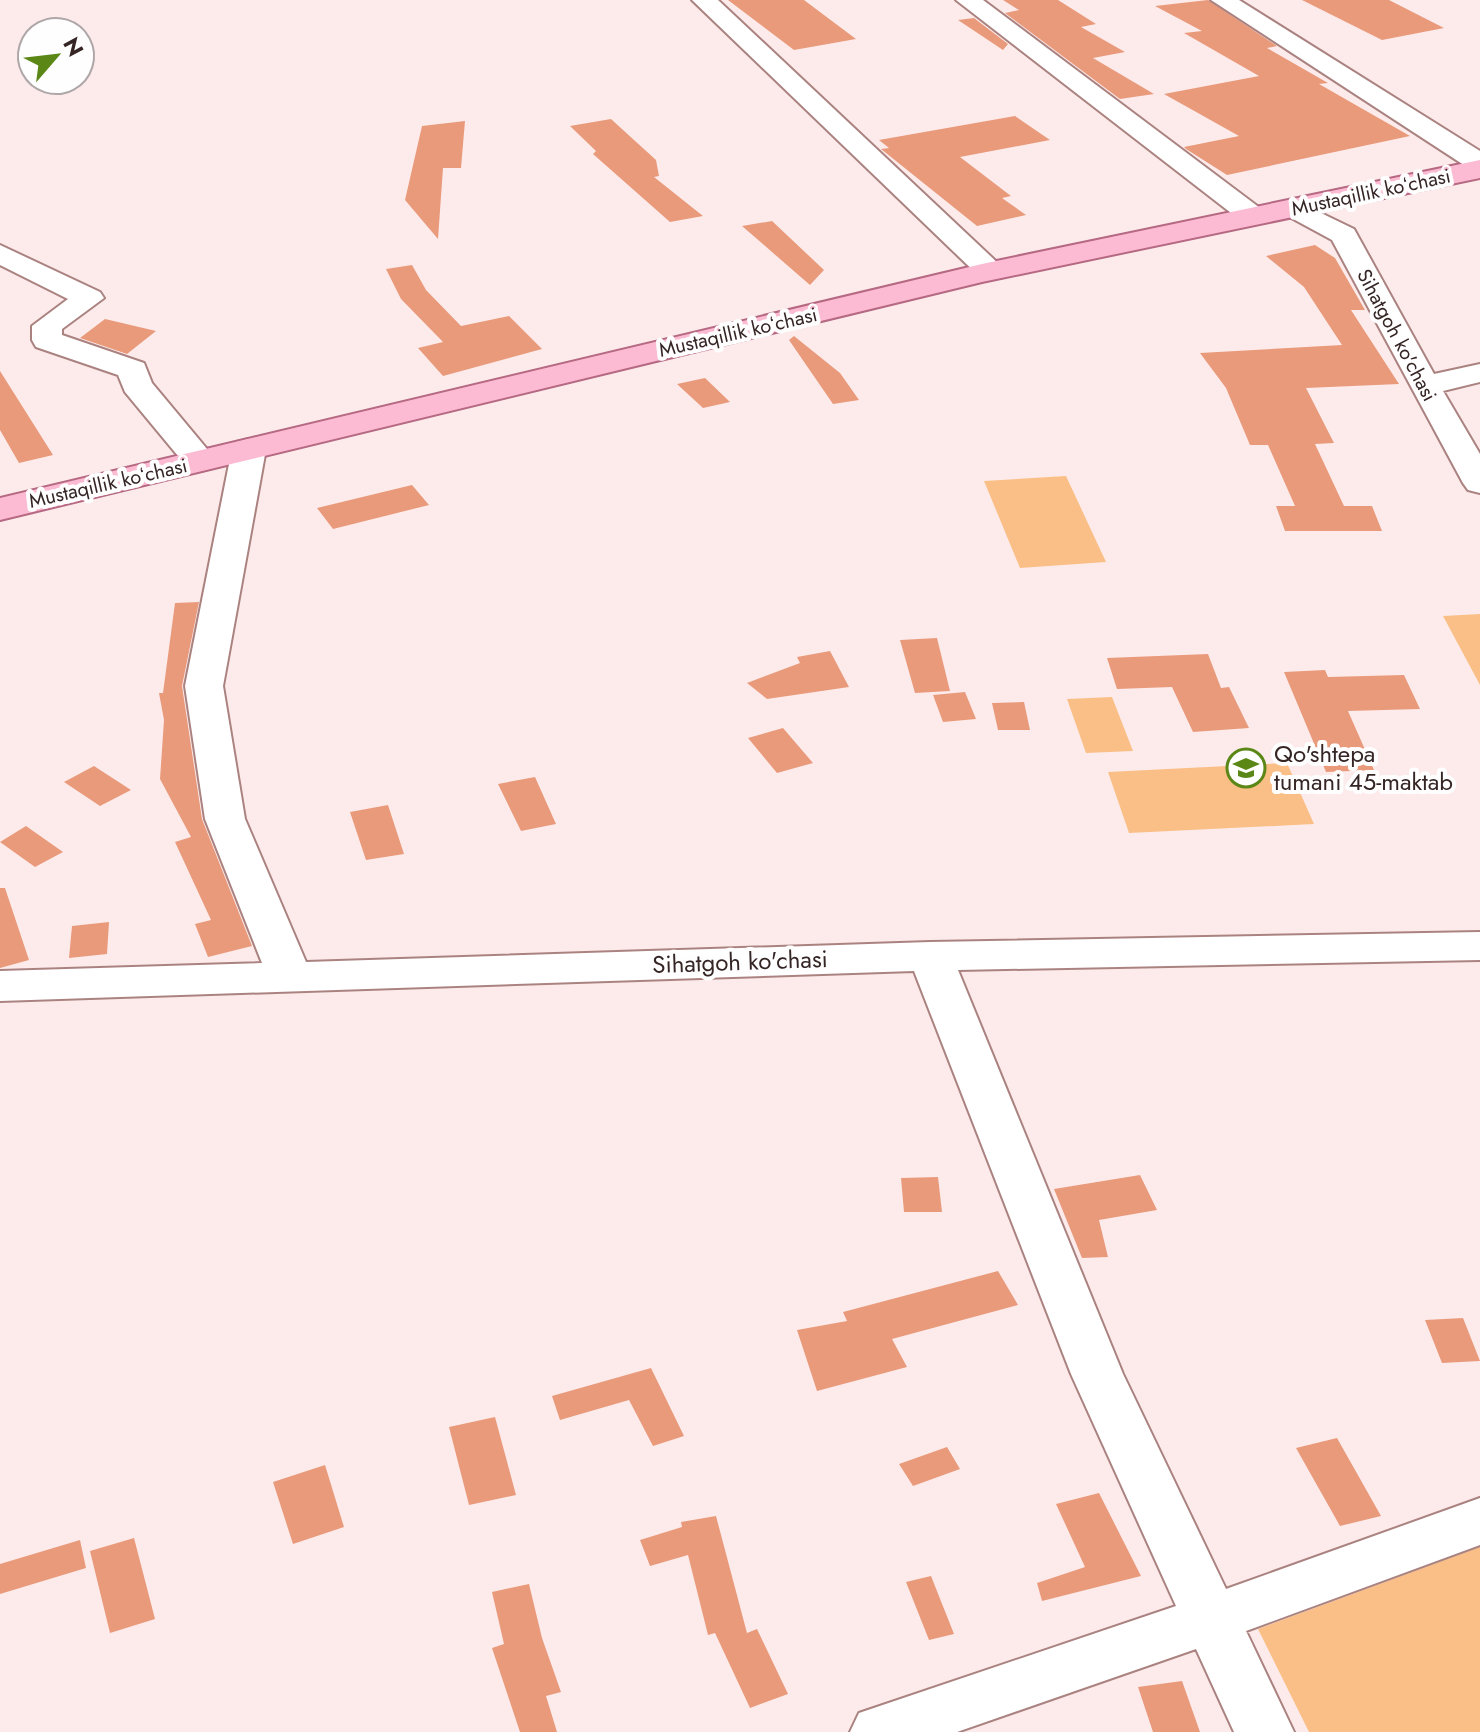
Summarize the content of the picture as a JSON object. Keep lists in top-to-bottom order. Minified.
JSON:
{"streets":{"main road":["Mustaqillik koʻchasi"],"street":["Sihatgoh ko'chasi"]},"crossings":[["Mustaqillik koʻchasi","Sihatgoh ko'chasi"]],"places":{"school or university":["Qo'shtepa tumani 45-maktab"]},"north":"top right"}
